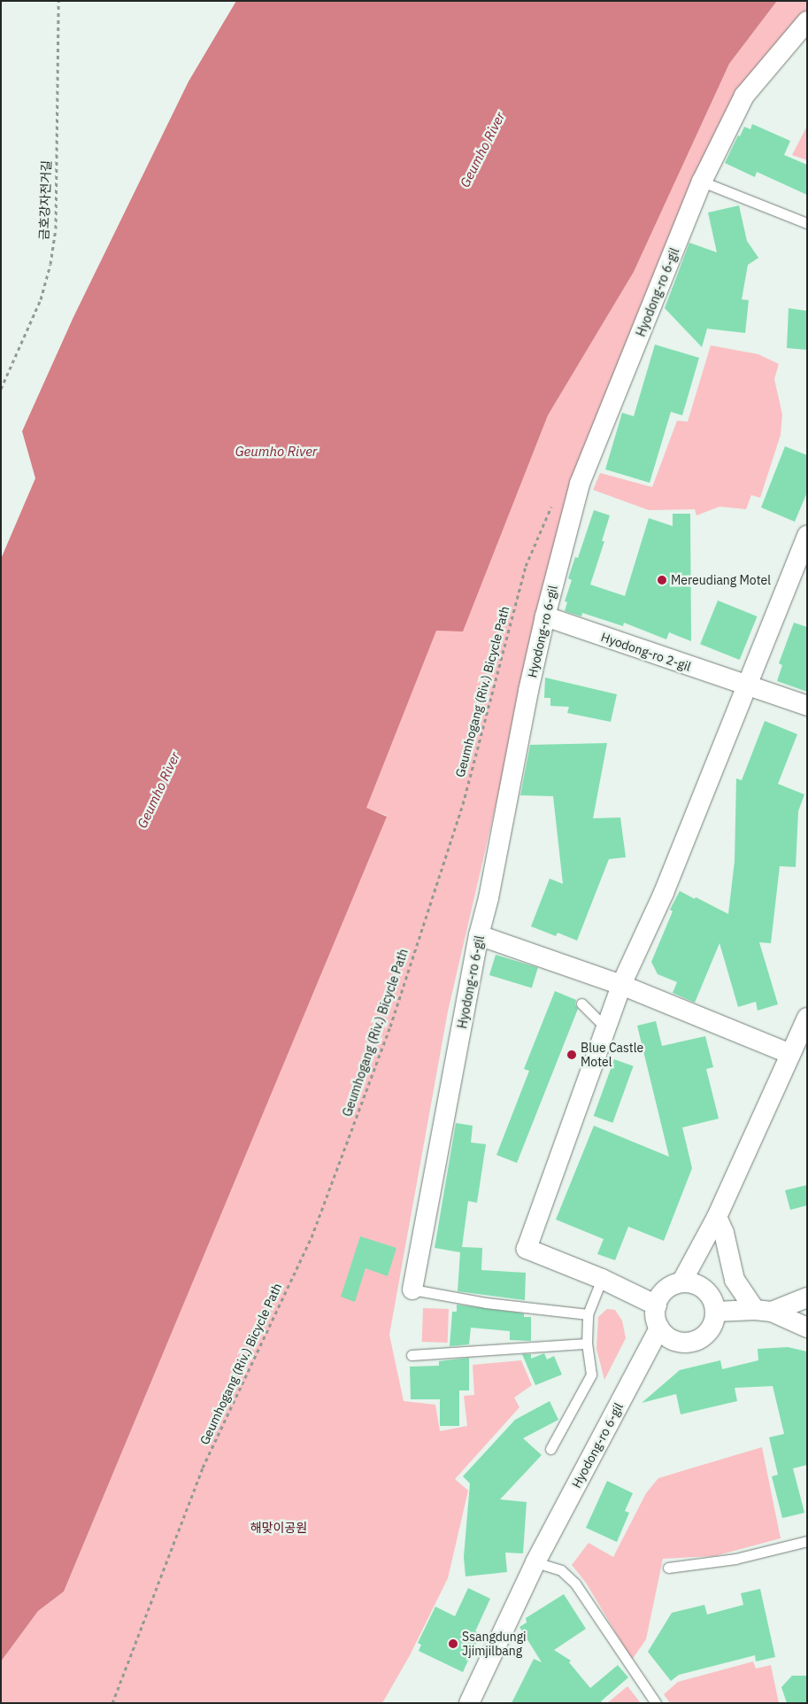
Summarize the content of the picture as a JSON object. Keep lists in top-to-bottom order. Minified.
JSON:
{"streets":{"street":["Hyodong-ro 6-gil","Hyodong-ro 2-gil"],"path":["금호강자전거길","Geumhogang (Riv.) Bicycle Path"]},"crossings":[["Hyodong-ro 6-gil","Hyodong-ro 2-gil"]],"water":["Geumho River"],"parks":["해맞이공원"],"places":["Mereudiang Motel","Blue Castle Motel","Ssangdungi Jjimjilbang"]}
